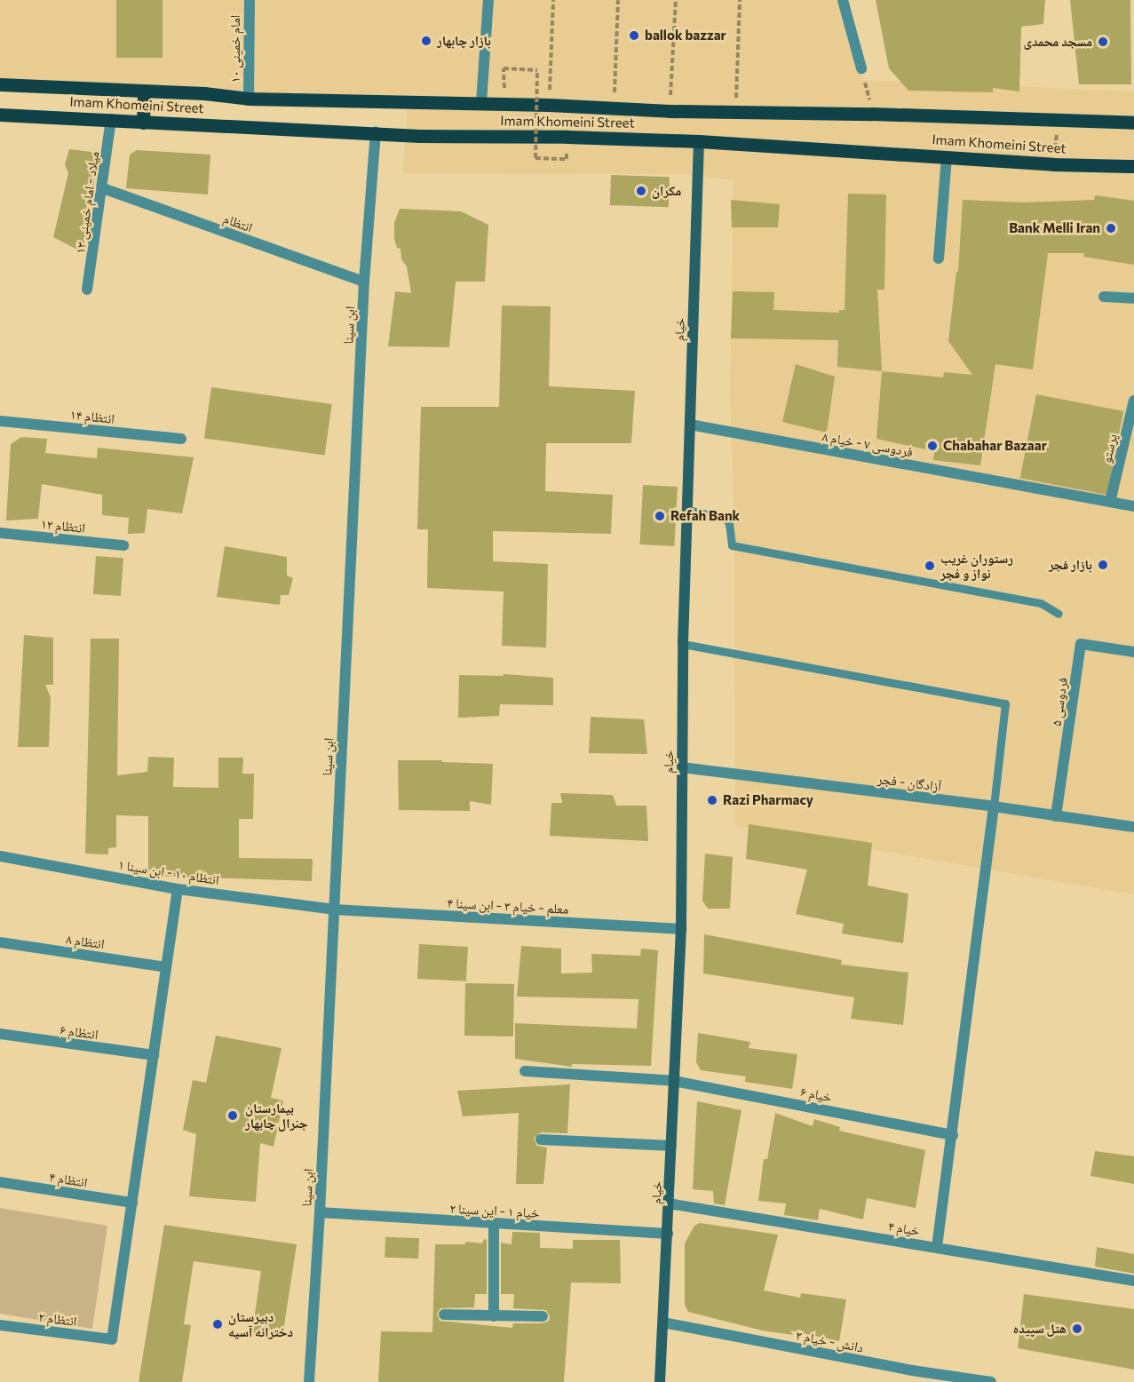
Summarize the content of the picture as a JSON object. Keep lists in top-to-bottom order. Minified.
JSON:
{"streets":{"main road":["Imam Khomeini Street"],"street":["امام خمینی ۱۰","میلاد - امام خمینی ۱۳","انتظام","ابن سینا","خیام","انتظام ۱۴","فردوسی ۷ - خیام ۸","پرستو","انتظام ۱۲","فردوسی ۵","آزادگان - فجر","انتظام ۱۰ - ابن سینا ۱","معلم - خیام ۳ - ابن سینا ۴","انتظام ۸","انتظام ۶","خیام ۶","انتظام ۴","خیام ۱ - این سینا ۲","خیام ۴","انتظام ۲","دانش - خیام ۲"]},"crossings":[["امام خمینی ۱۰","Imam Khomeini Street"],["Imam Khomeini Street","میلاد - امام خمینی ۱۳"],["Imam Khomeini Street","ابن سینا"],["Imam Khomeini Street","خیام"],["میلاد - امام خمینی ۱۳","انتظام"],["انتظام","ابن سینا"],["ابن سینا","انتظام ۱۰ - ابن سینا ۱"],["ابن سینا","معلم - خیام ۳ - ابن سینا ۴"],["ابن سینا","خیام ۱ - این سینا ۲"],["خیام","فردوسی ۷ - خیام ۸"],["خیام","آزادگان - فجر"],["خیام","معلم - خیام ۳ - ابن سینا ۴"],["خیام","خیام ۶"],["خیام","خیام ۱ - این سینا ۲"],["خیام","خیام ۴"],["خیام","دانش - خیام ۲"],["فردوسی ۷ - خیام ۸","پرستو"],["فردوسی ۵","آزادگان - فجر"],["انتظام ۱۰ - ابن سینا ۱","معلم - خیام ۳ - ابن سینا ۴"],["انتظام ۴","انتظام ۲"]],"places":["ballok bazzar","بازار چابهار","مسجد محمدی","مکران","Bank Melli Iran","Chabahar Bazaar","Refah Bank","بازار فجر","رستوران غریب نواز و فجر","Razi Pharmacy","بیمارستان جنرال چابهار","دبیرستان دخترانه آسیه","هتل سپیده"]}
